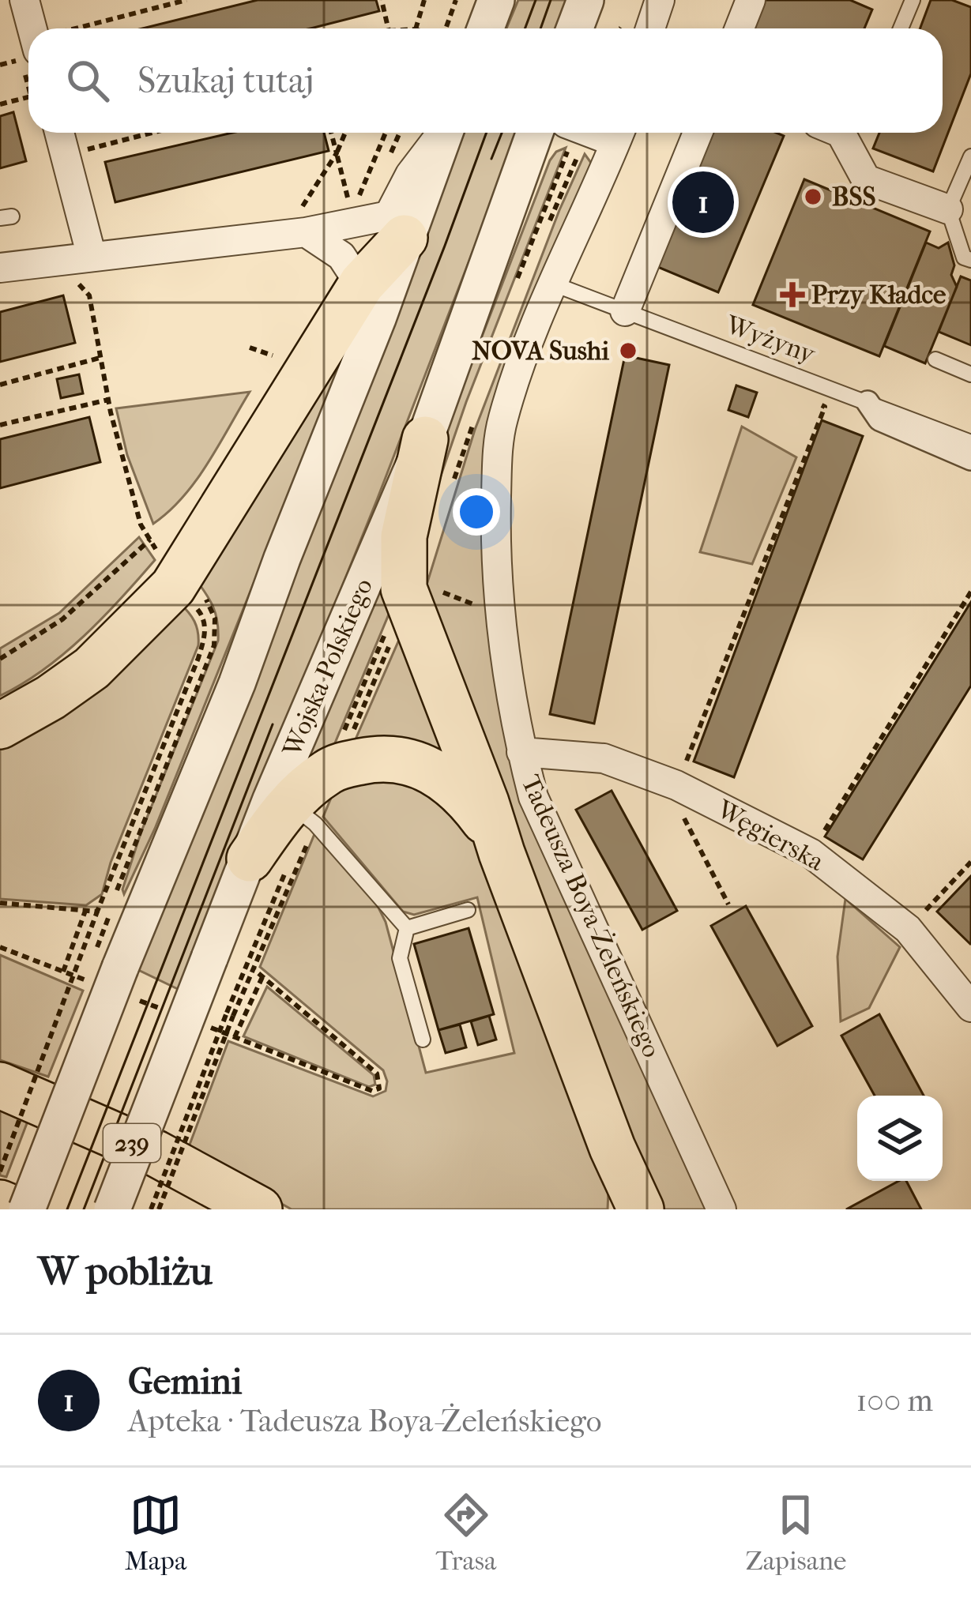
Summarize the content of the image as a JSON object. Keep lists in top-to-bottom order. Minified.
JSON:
{"streets":{"main road":["239"],"street":["Wojska Polskiego","Węgierska","Tadeusza Boya-Żeleńskiego"],"lane":["Wyżyny"]},"crossings":[["Wyżyny","Tadeusza Boya-Żeleńskiego"],["Węgierska","Tadeusza Boya-Żeleńskiego"]],"places":{"other":["BSS","NOVA Sushi"],"health":["Przy Kładce"]},"page":{"search":"Szukaj tutaj","pins":"1","heading":"W pobliżu","list":[{"mark":"1","name":"Gemini","note":"Apteka · Tadeusza Boya-Żeleńskiego","value":"100 m"}],"nav":["Mapa","Trasa","Zapisane"]}}
